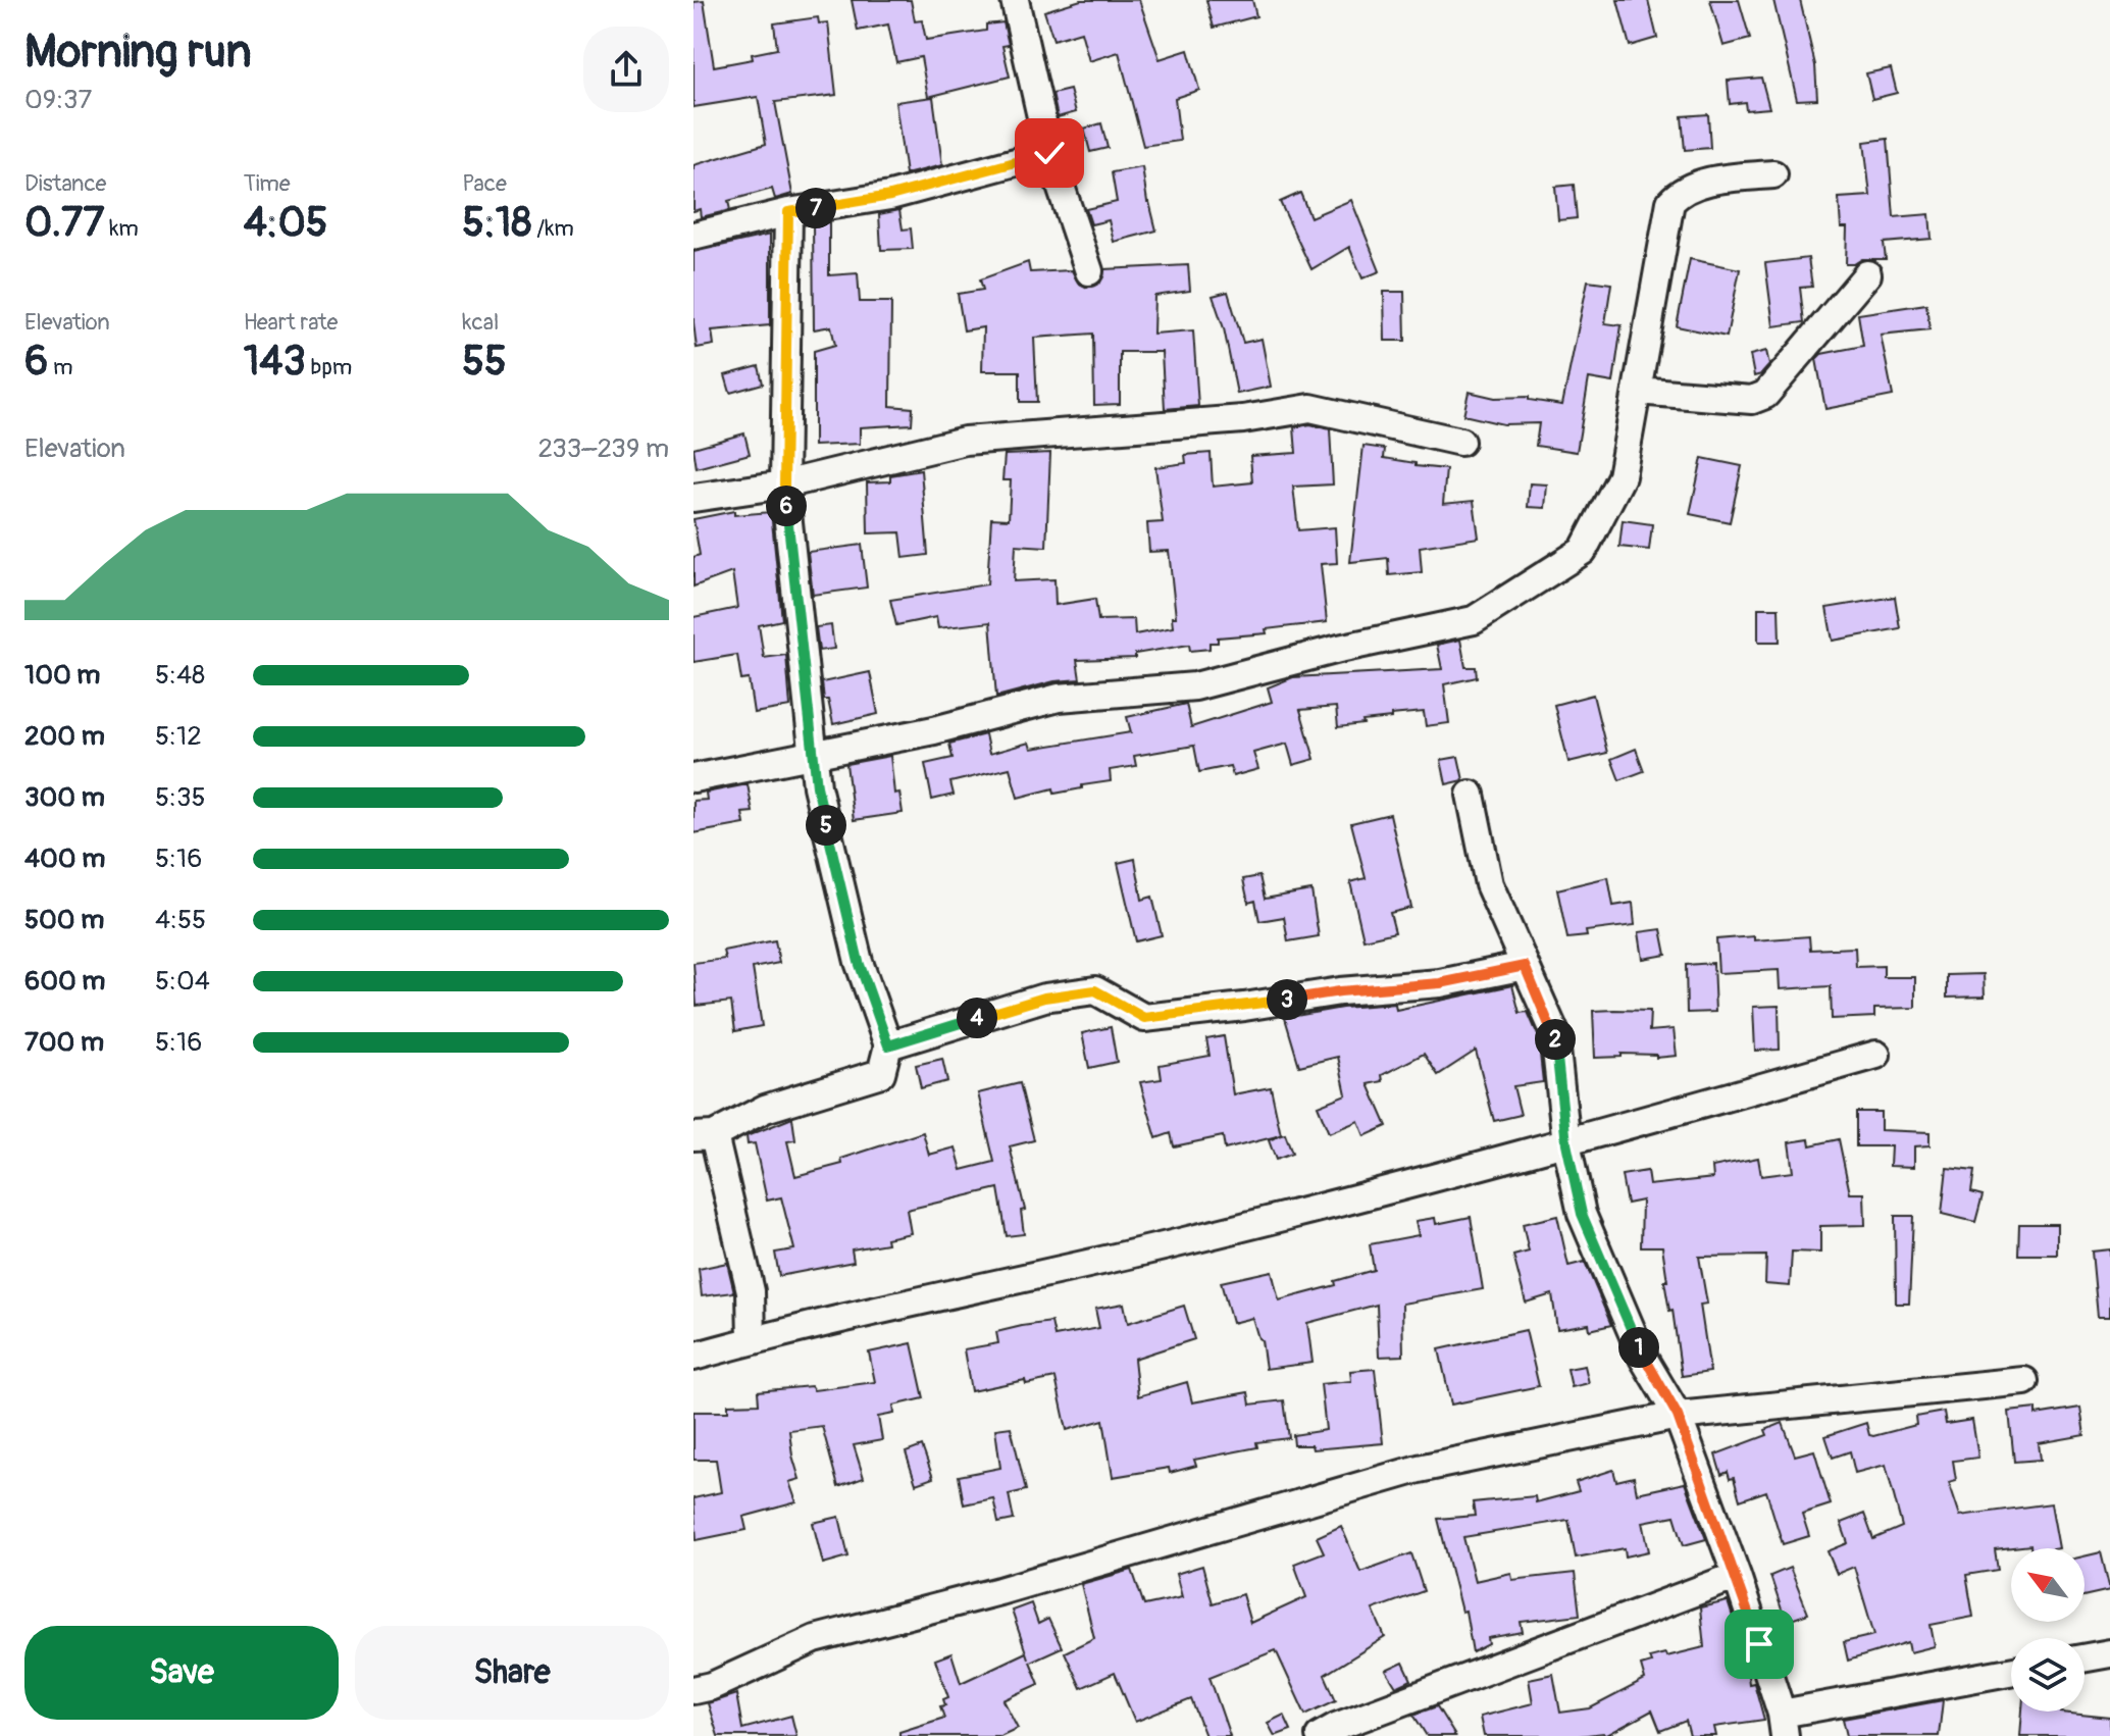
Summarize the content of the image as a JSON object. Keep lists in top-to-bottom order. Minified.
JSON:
{"north":"top left","page":{"heading":["Morning run","09:37"],"stats":[["Distance","0.77 km"],["Time","4:05"],["Pace","5:18 /km"],["Elevation","6 m"],["Heart rate","143 bpm"],["kcal","55"]],"pins":["7","6","5","3","4","2","1"],"chart":["Elevation","233–239 m"],"list":[{"name":"100 m","note":"5:48"},{"name":"200 m","note":"5:12"},{"name":"300 m","note":"5:35"},{"name":"400 m","note":"5:16"},{"name":"500 m","note":"4:55"},{"name":"600 m","note":"5:04"},{"name":"700 m","note":"5:16"}],"buttons":["Save","Share"]}}
